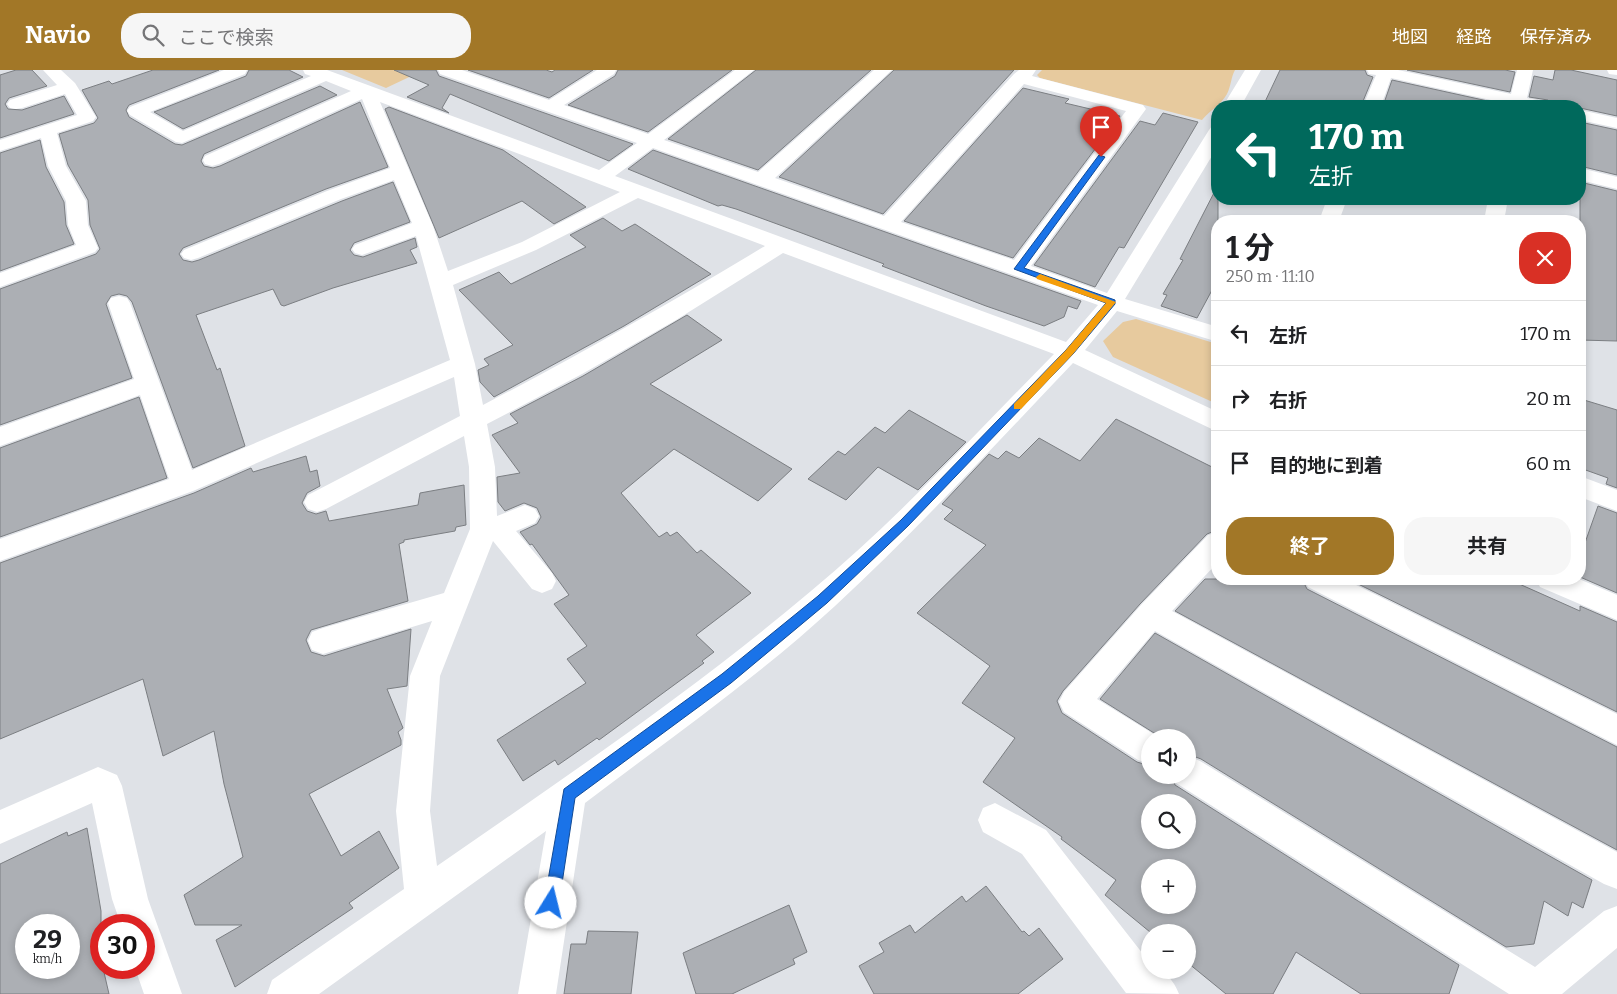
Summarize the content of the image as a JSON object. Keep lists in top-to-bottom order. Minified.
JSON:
{"page":{"header":"Navio","search":"ここで検索","nav":["地図","経路","保存済み"],"turn":["170 m","左折"],"heading":["1 分","250 m · 11:10"],"list":[{"name":"左折","value":"170 m"},{"name":"右折","value":"20 m"},{"name":"目的地に到着","value":"60 m"}],"buttons":["終了","共有"],"map_buttons":["+","−"],"speed":"29 km/h","limit":"30"}}
